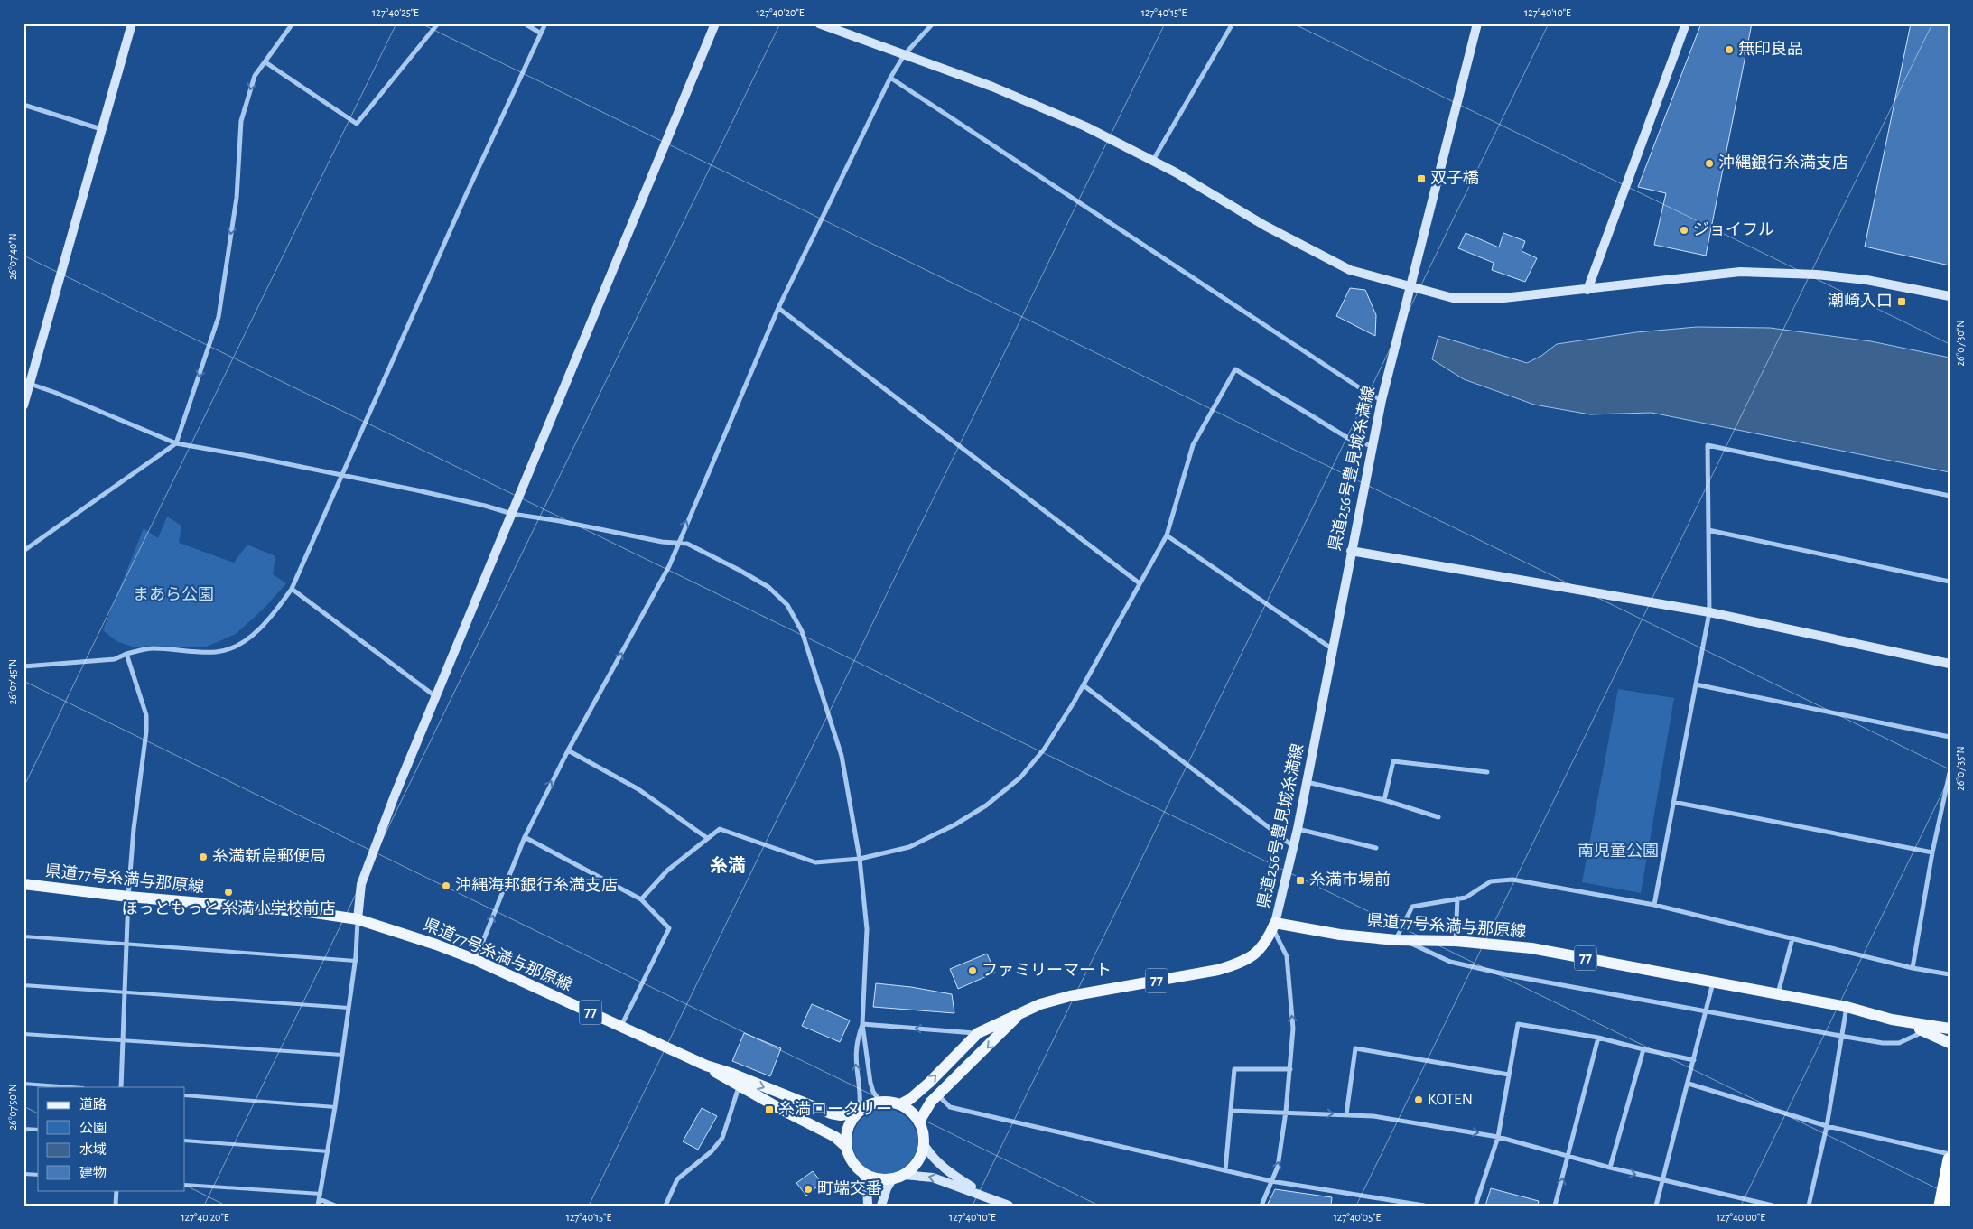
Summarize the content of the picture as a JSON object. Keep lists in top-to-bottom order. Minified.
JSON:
{"streets":{"main road":["県道77号糸満与那原線","77"],"street":["県道256号豊見城糸満線"]},"crossings":[["県道256号豊見城糸満線","県道77号糸満与那原線"],["県道256号豊見城糸満線","77"],["県道77号糸満与那原線","77"]],"districts":["糸満"],"parks":["まあら公園","南児童公園"],"places":{"other":["無印良品","沖縄銀行糸満支店","ジョイフル","糸満新島郵便局","沖縄海邦銀行糸満支店","ほっともっと 糸満小学校前店","ファミリーマート","KOTEN","町端交番"],"transit":["双子橋","潮崎入口","糸満市場前","糸満ロータリー"]},"legend":["道路","公園","水域","建物"],"coordinates":["127°40'25\"E","127°40'20\"E","127°40'15\"E","127°40'10\"E","26°07'40\"N","26°07'30\"N","26°07'45\"N","26°07'35\"N","26°07'50\"N","127°40'05\"E","127°40'00\"E"]}
